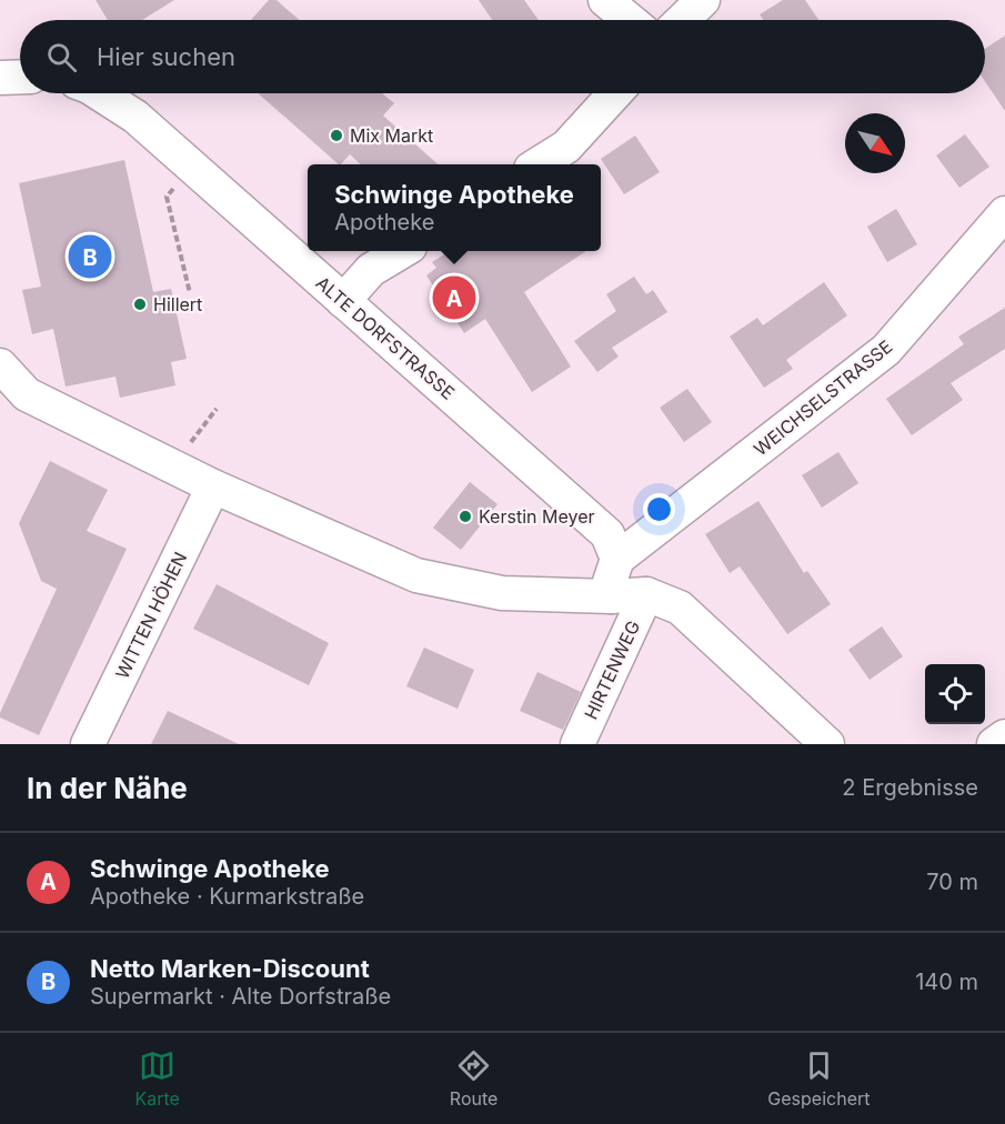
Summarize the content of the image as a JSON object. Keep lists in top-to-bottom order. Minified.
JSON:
{"streets":{"street":["ALTE DORFSTRASSE","WEICHSELSTRASSE","WITTEN HÖHEN","HIRTENWEG"]},"crossings":[["ALTE DORFSTRASSE","WEICHSELSTRASSE"]],"places":["Mix Markt","Hillert","Kerstin Meyer"],"north":"bottom right","page":{"search":"Hier suchen","popup":["Schwinge Apotheke","Apotheke"],"pins":["B","A"],"heading":["In der Nähe","2 Ergebnisse"],"list":[{"mark":"A","name":"Schwinge Apotheke","note":"Apotheke · Kurmarkstraße","value":"70 m"},{"mark":"B","name":"Netto Marken-Discount","note":"Supermarkt · Alte Dorfstraße","value":"140 m"}],"nav":["Karte","Route","Gespeichert"]}}
